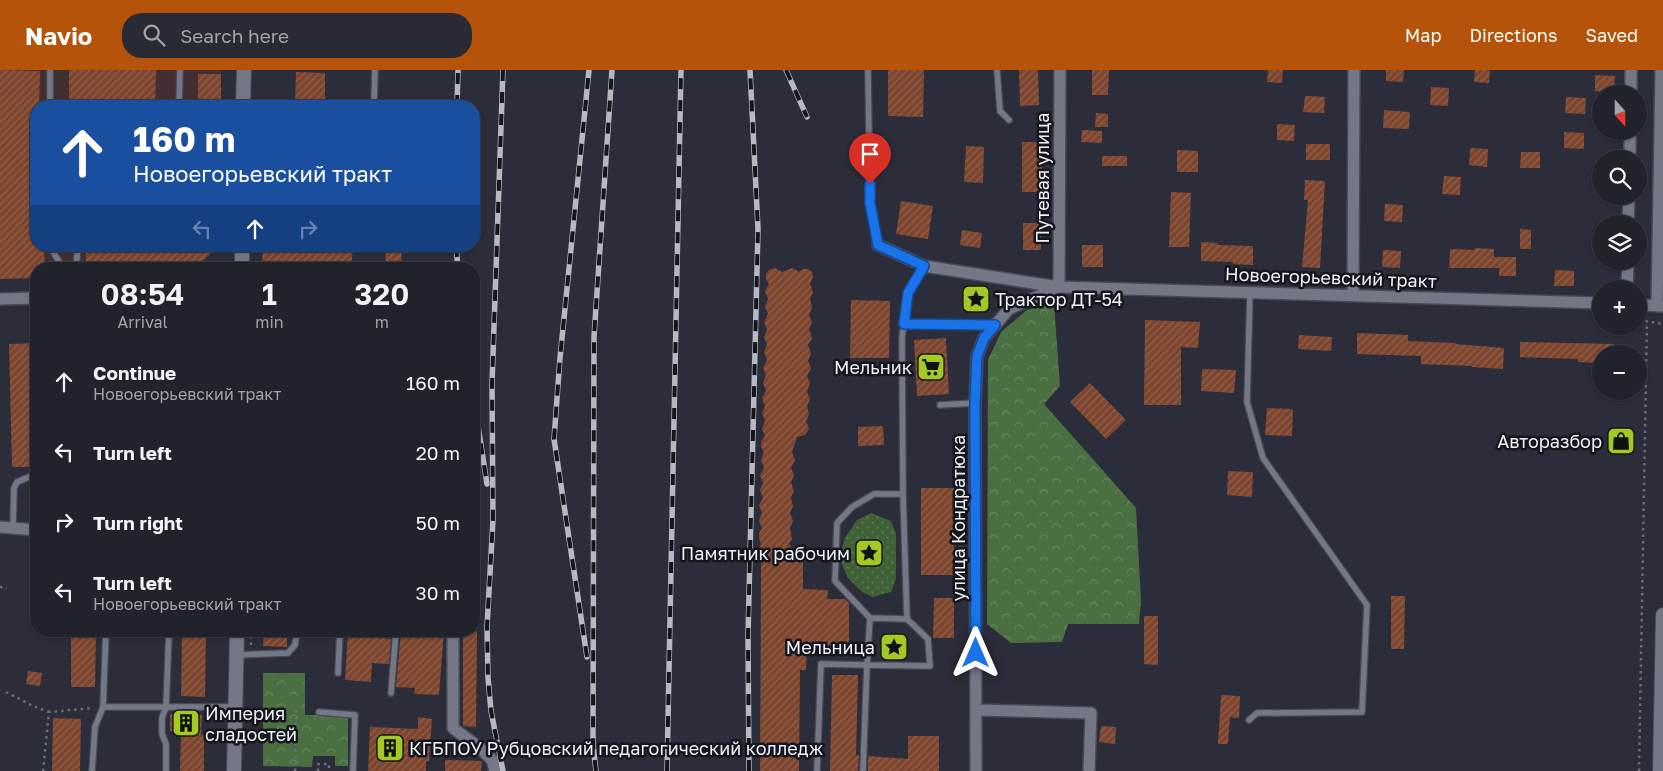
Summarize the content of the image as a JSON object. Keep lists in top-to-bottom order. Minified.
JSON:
{"streets":{"street":["Путевая улица","Новоегорьевский тракт","улица Кондратюка"]},"crossings":[["Путевая улица","Новоегорьевский тракт"],["Новоегорьевский тракт","улица Кондратюка"]],"places":{"place":["Трактор ДТ-54","Памятник рабочим","Мельница"],"supermarket":["Мельник"],"shop":["Авторазбор"],"building":["Империя сладостей","КГБПОУ Рубцовский педагогический колледж"]},"north":"bottom","page":{"header":"Navio","search":"Search here","nav":["Map","Directions","Saved"],"map_buttons":["+","−"],"turn":["160 m","Новоегорьевский тракт"],"eta":["08:54","Arrival","1","min","320","m"],"list":[{"name":"Continue","note":"Новоегорьевский тракт","value":"160 m"},{"name":"Turn left","value":"20 m"},{"name":"Turn right","value":"50 m"},{"name":"Turn left","note":"Новоегорьевский тракт","value":"30 m"}]}}
